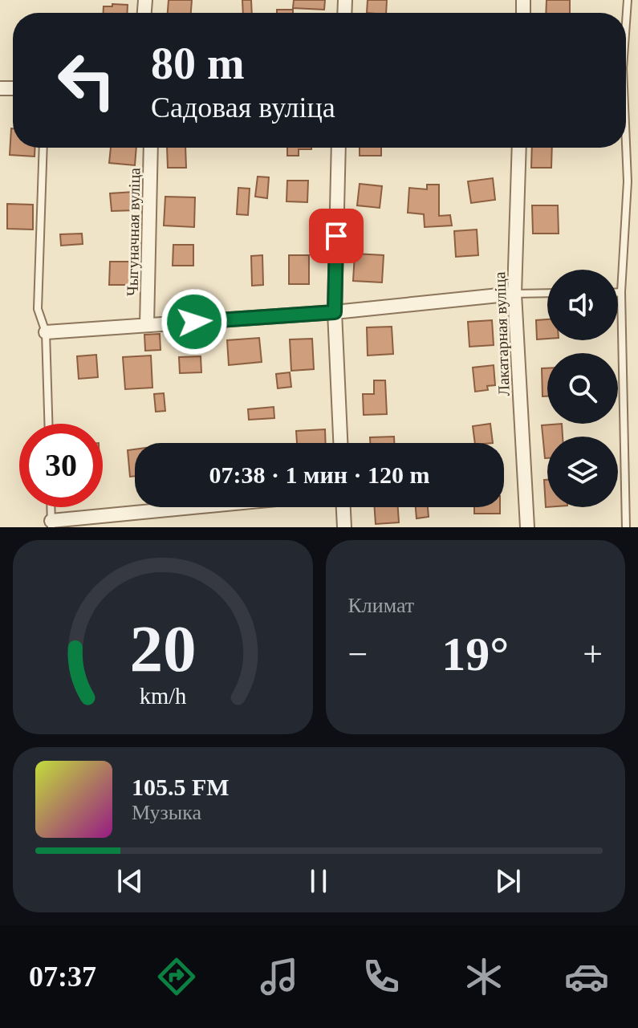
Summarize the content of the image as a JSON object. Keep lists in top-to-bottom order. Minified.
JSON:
{"streets":{"street":["Чыгуначная вуліца","Лакатарная вуліца"]},"page":{"turn":["80 m","Садовая вуліца"],"limit":"30","trip":"07:38 · 1 мин · 120 m","tile":"Климат","heat":["−","19°","+"],"song":["105.5 FM","Музыка"],"tabs":"07:37","gauge":["20","km/h"]}}
